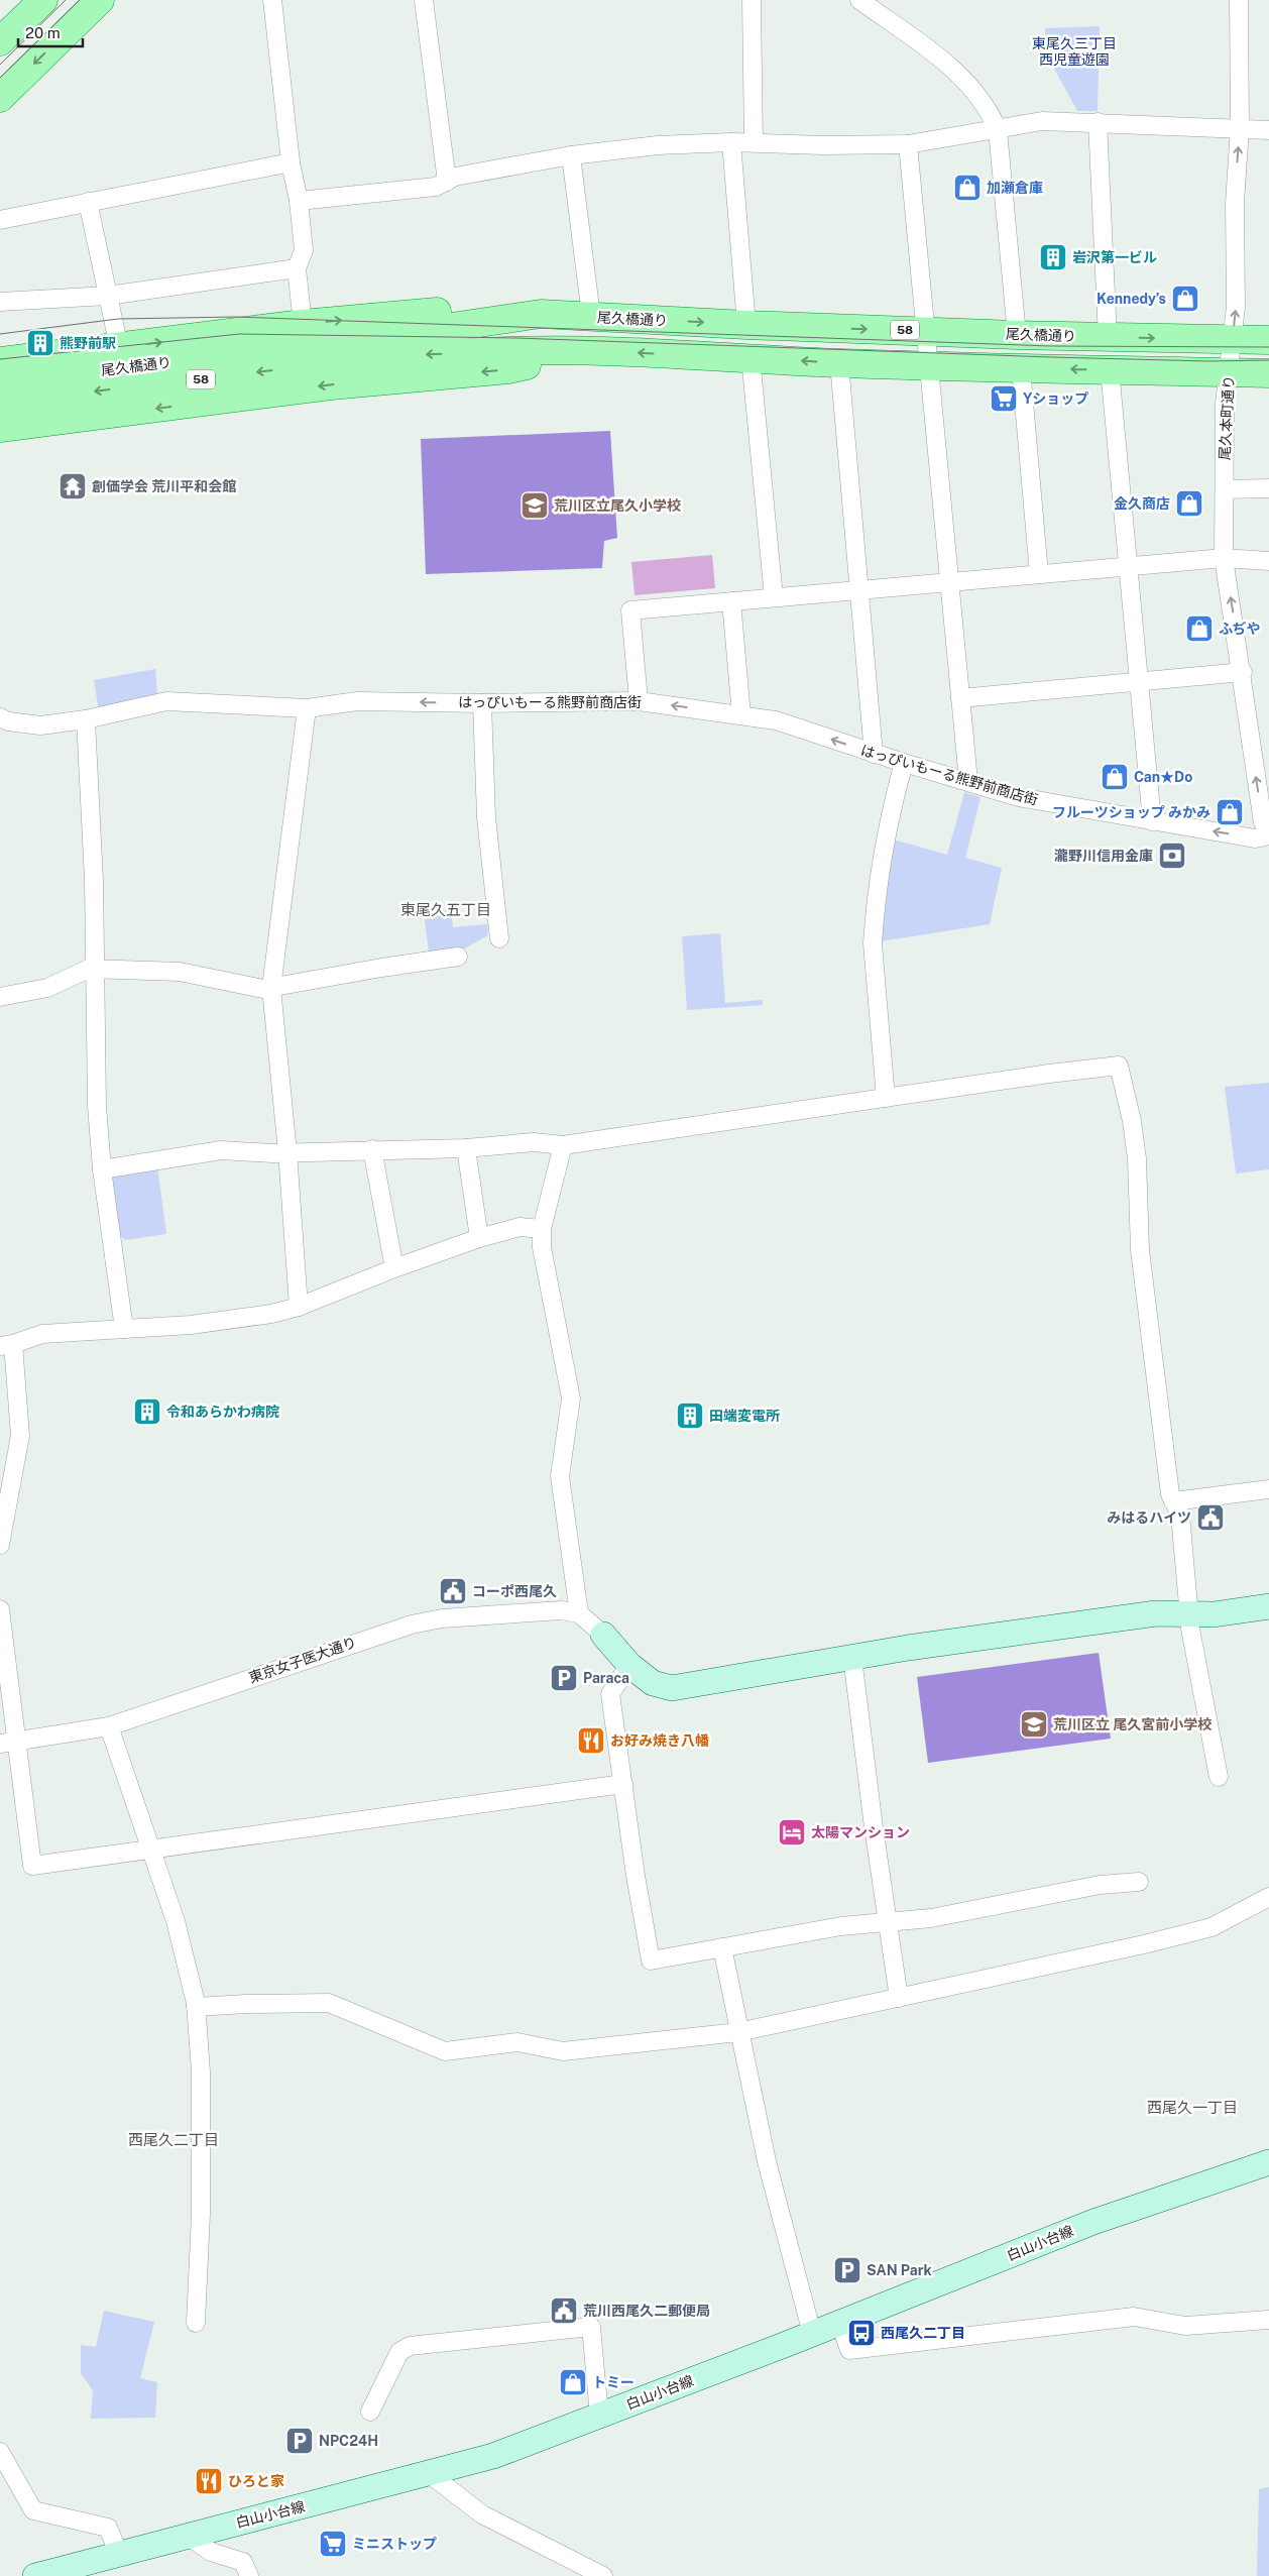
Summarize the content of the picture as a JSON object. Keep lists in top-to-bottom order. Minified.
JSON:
{"streets":{"main road":["尾久橋通り","58","白山小台線"],"street":["尾久本町通り","はっぴいもーる熊野前商店街","東京女子医大通り"]},"crossings":[["尾久橋通り","尾久本町通り"]],"districts":["東尾久五丁目","西尾久一丁目","西尾久二丁目"],"parks":["東尾久三丁目 西児童遊園"],"places":{"shop":["加瀬倉庫","Kennedy’s","金久商店","ふぢや","Can★Do","フルーツショップ みかみ","トミー"],"building":["岩沢第一ビル","熊野前駅","令和あらかわ病院","田端変電所"],"supermarket":["Yショップ","ミニストップ"],"temple":["創価学会 荒川平和会館"],"school or university":["荒川区立尾久小学校","荒川区立 尾久宮前小学校"],"bank":["瀧野川信用金庫"],"public building":["みはるハイツ","コーポ西尾久","荒川西尾久二郵便局"],"parking":["Paraca","SAN Park","NPC24H"],"restaurant":["お好み焼き八幡","ひろと家"],"hotel":["太陽マンション"],"bus stop":["西尾久二丁目"]},"scale_bar":"20 m"}
